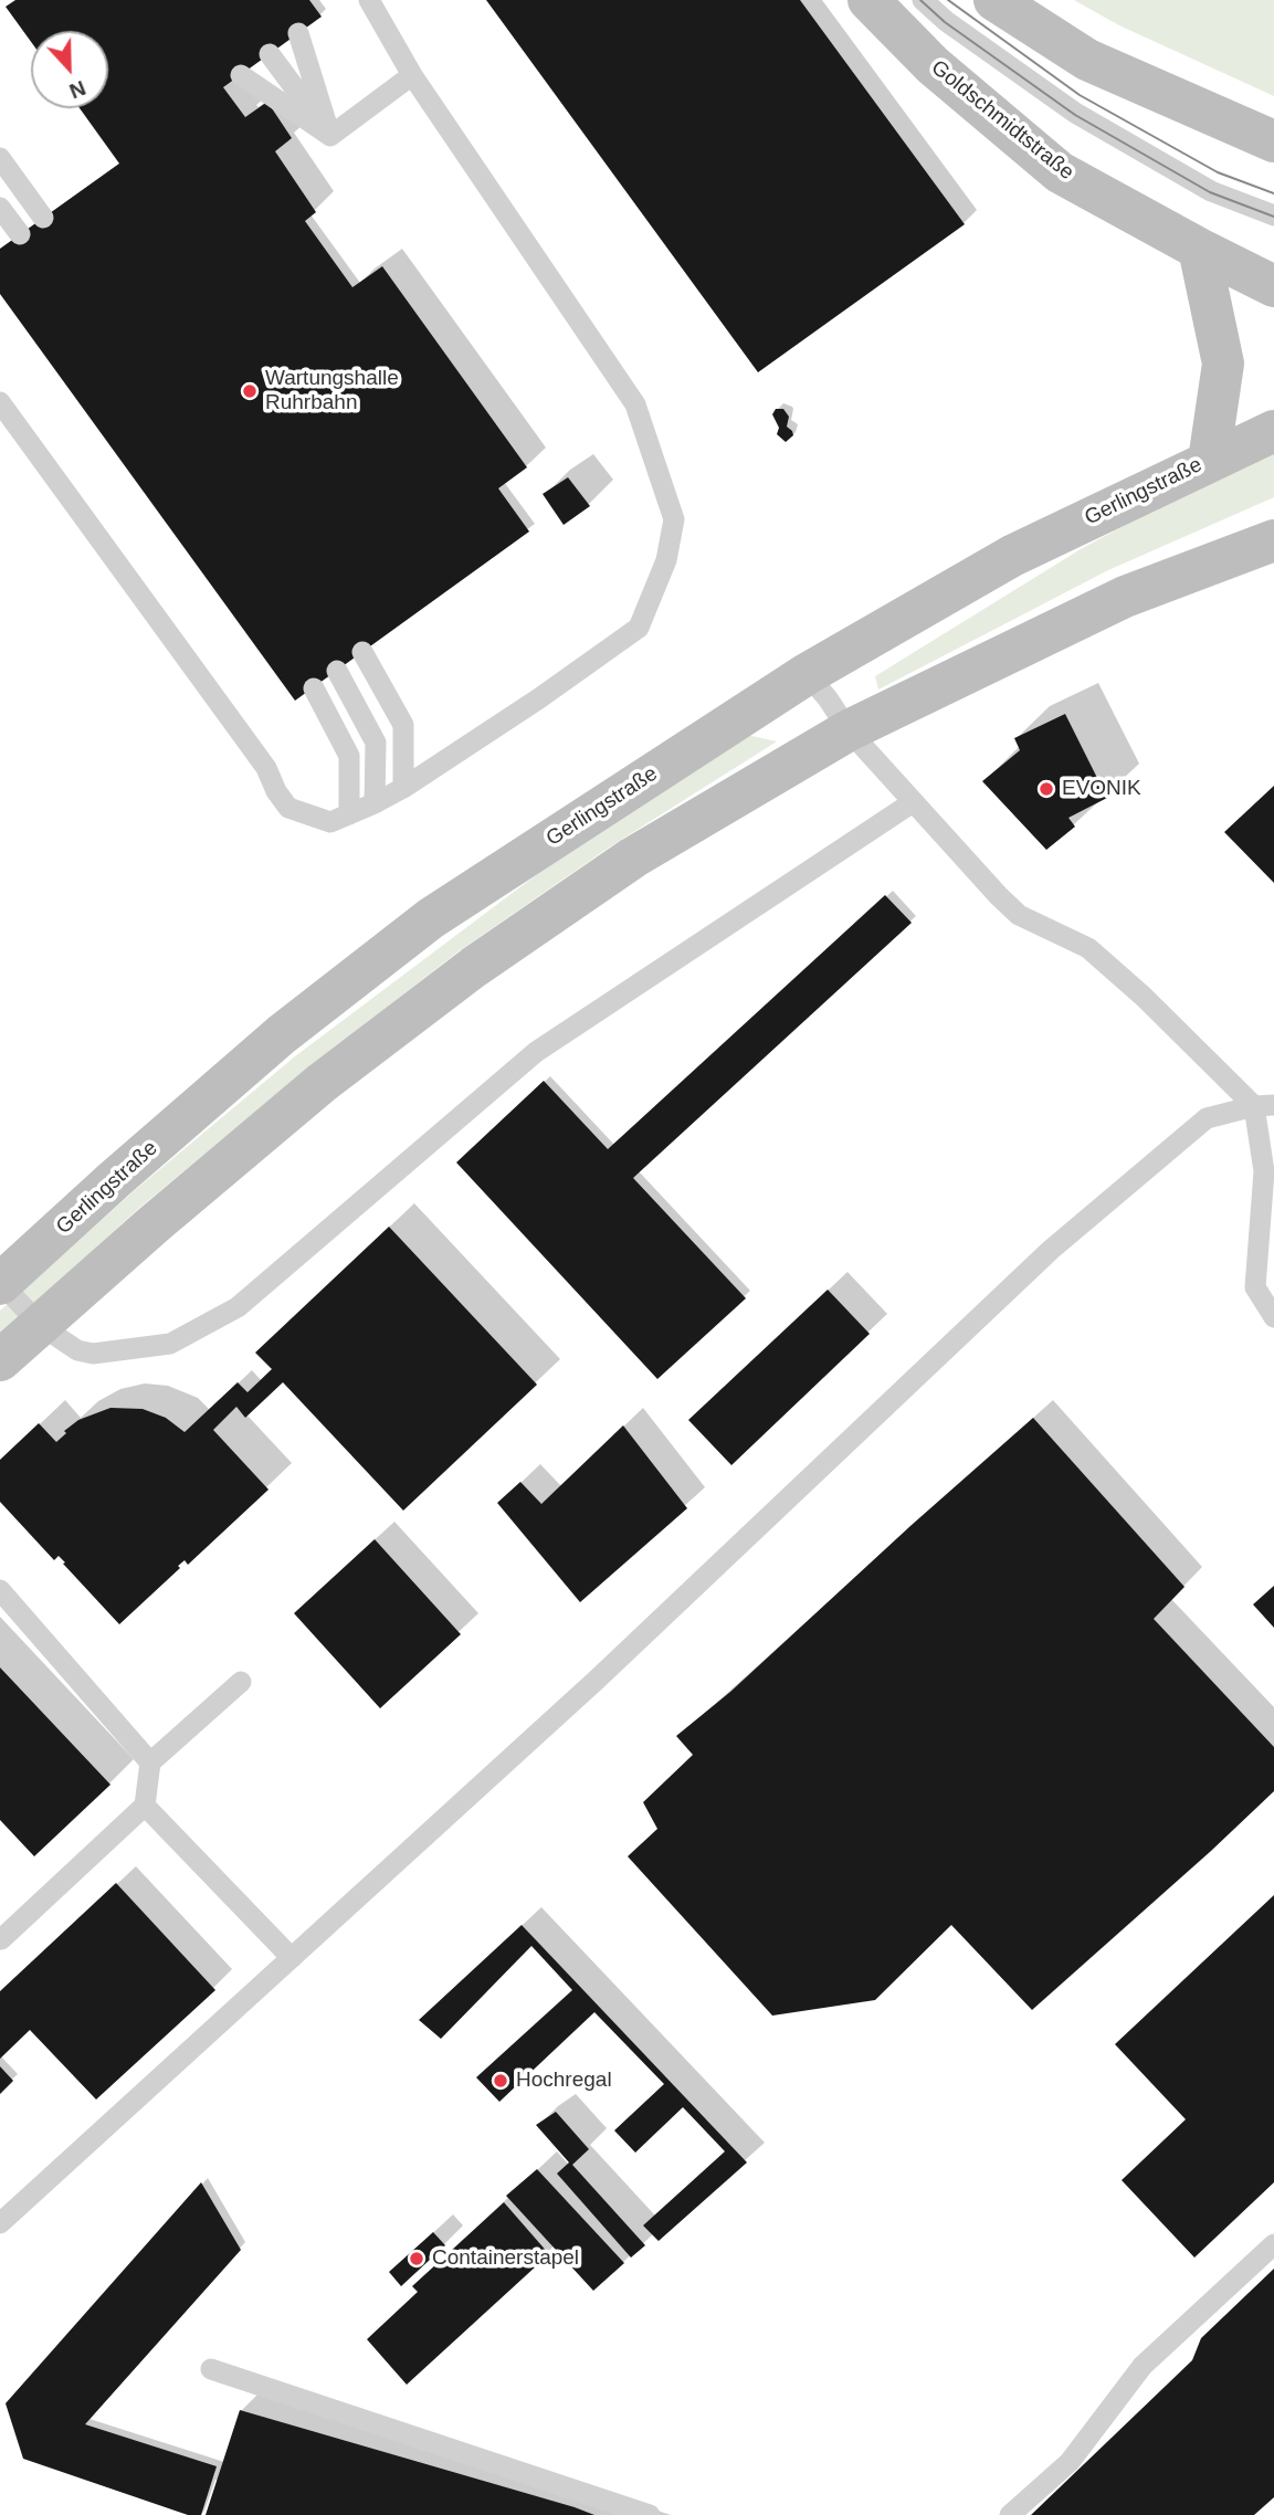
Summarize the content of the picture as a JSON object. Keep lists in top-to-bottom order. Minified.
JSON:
{"streets":{"main road":["Goldschmidtstraße","Gerlingstraße"]},"places":["Wartungshalle Ruhrbahn","EVONIK","Hochregal","Containerstapel"],"north":"bottom"}
